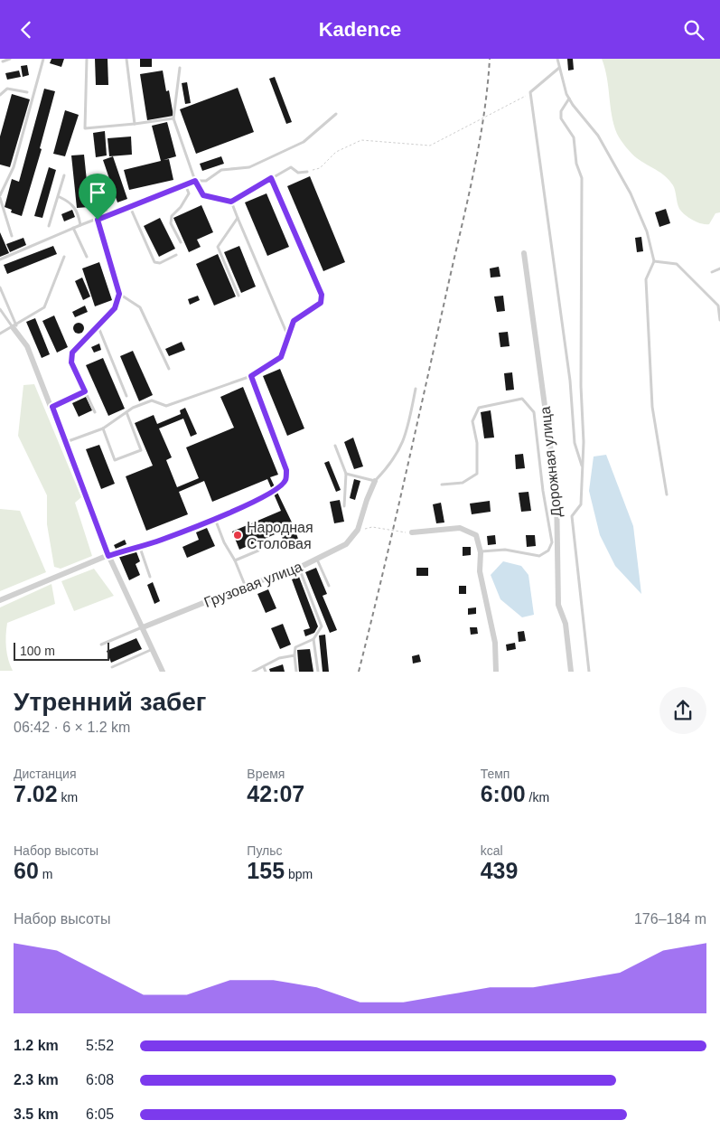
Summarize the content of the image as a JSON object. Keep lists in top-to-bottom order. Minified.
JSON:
{"streets":{"street":["Дорожная улица","Грузовая улица"]},"places":["Народная Столовая"],"scale_bar":"100 m","page":{"header":"Kadence","scale":"100 m","heading":["Утренний забег","06:42 · 6 × 1.2 km"],"stats":[["Дистанция","7.02 km"],["Время","42:07"],["Темп","6:00 /km"],["Набор высоты","60 m"],["Пульс","155 bpm"],["kcal","439"]],"chart":["Набор высоты","176–184 m"],"list":[{"name":"1.2 km","note":"5:52"},{"name":"2.3 km","note":"6:08"},{"name":"3.5 km","note":"6:05"}]}}
